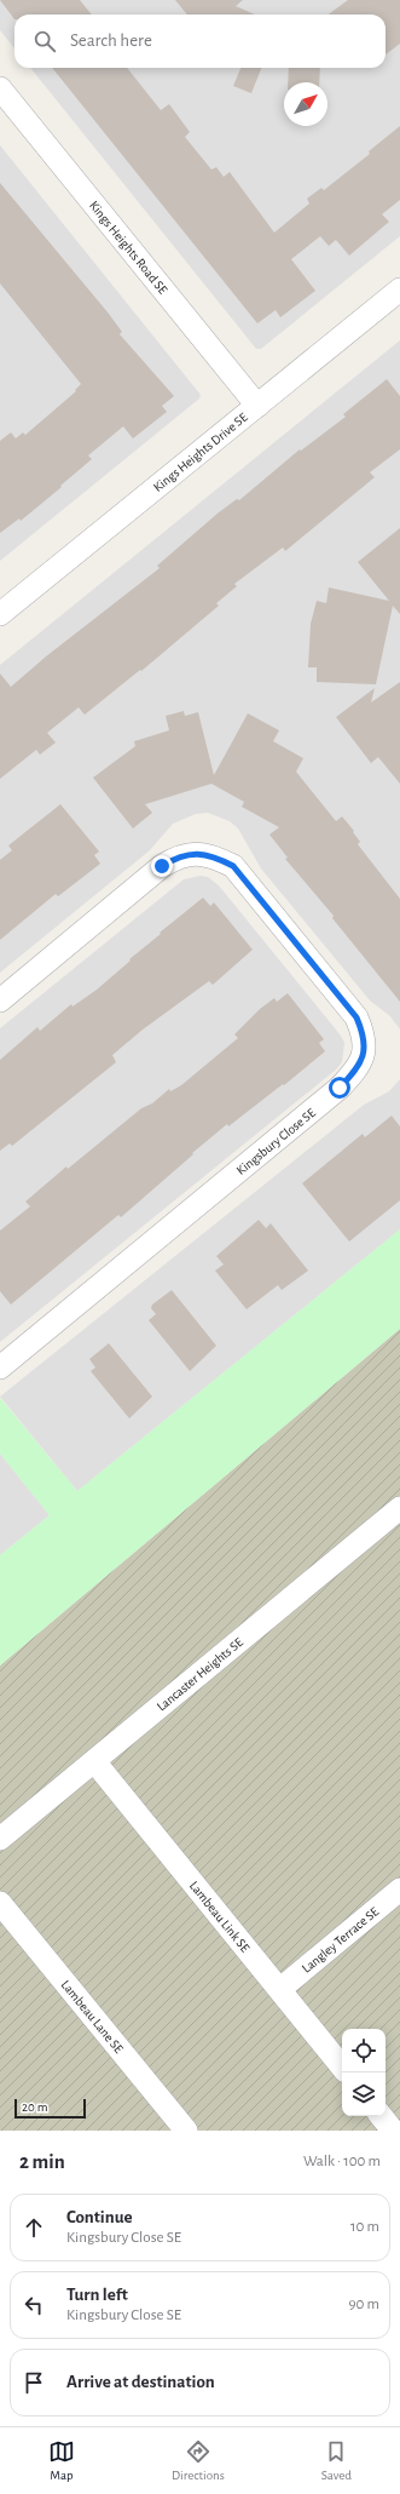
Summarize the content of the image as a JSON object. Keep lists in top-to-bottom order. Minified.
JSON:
{"streets":{"street":["Kings Heights Road SE","Kings Heights Drive SE","Kingsbury Close SE","Lancaster Heights SE","Lambeau Link SE","Langley Terrace SE","Lambeau Lane SE"]},"crossings":[["Kings Heights Road SE","Kings Heights Drive SE"],["Lancaster Heights SE","Lambeau Link SE"],["Lambeau Link SE","Langley Terrace SE"]],"scale_bar":"20 m","north":"top right","page":{"search":"Search here","scale":"20 m","heading":["2 min","Walk · 100 m"],"list":[["Continue","Kingsbury Close SE","10 m"],["Turn left","Kingsbury Close SE","90 m"],"Arrive at destination"],"nav":["Map","Directions","Saved"]}}
